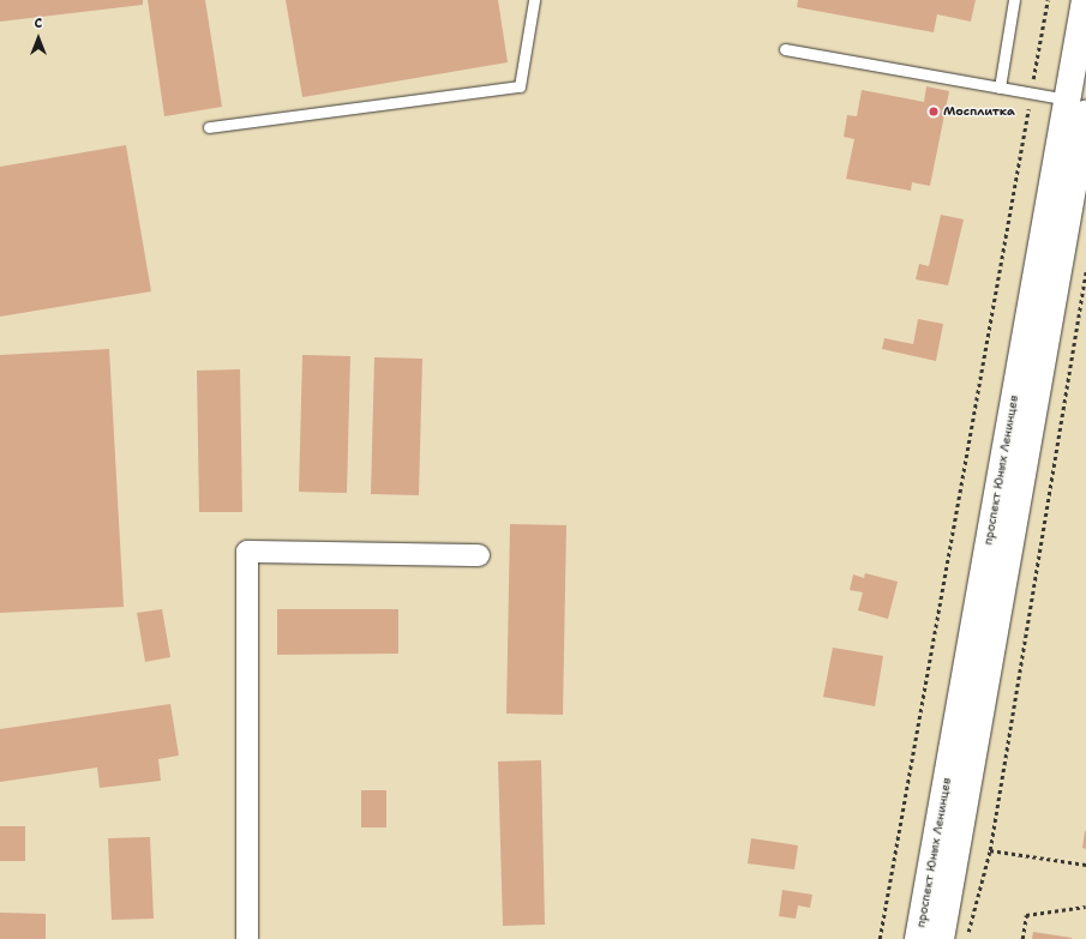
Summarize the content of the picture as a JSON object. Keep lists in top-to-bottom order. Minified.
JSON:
{"streets":{"main road":["проспект Юных Ленинцев"]},"places":["Мосплитка"],"north":"top"}
